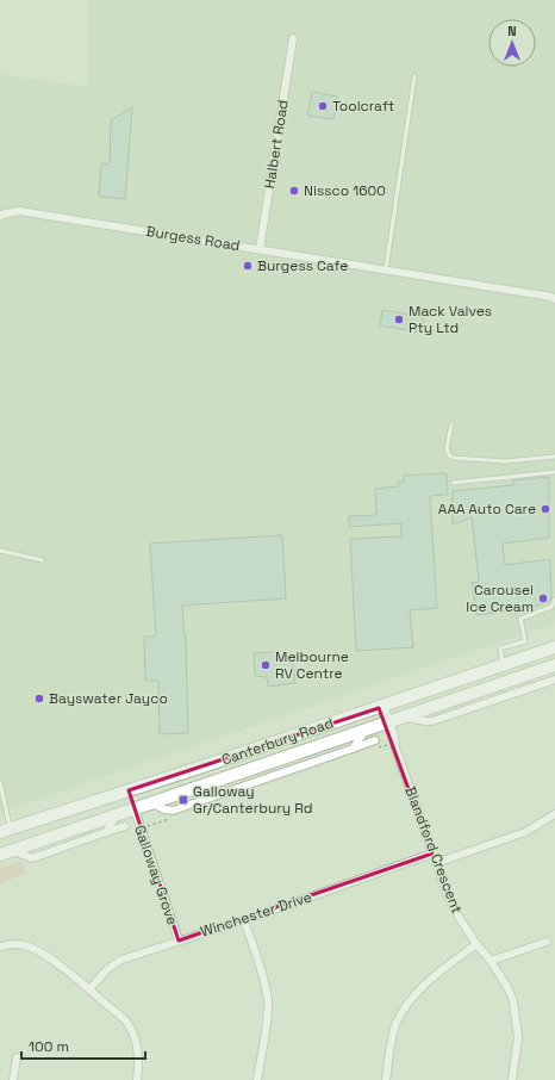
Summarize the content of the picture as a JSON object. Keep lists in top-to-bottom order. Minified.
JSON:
{"streets":{"main road":["Canterbury Road"],"street":["Halbert Road","Burgess Road","Blandford Crescent","Galloway Grove","Winchester Drive"]},"crossings":[["Halbert Road","Burgess Road"],["Canterbury Road","Blandford Crescent"],["Canterbury Road","Galloway Grove"],["Blandford Crescent","Winchester Drive"],["Galloway Grove","Winchester Drive"]],"places":{"other":["Toolcraft","Nissco 1600","Burgess Cafe","Mack Valves Pty Ltd","AAA Auto Care","Carousel Ice Cream","Melbourne RV Centre","Bayswater Jayco"],"transit":["Galloway Gr/Canterbury Rd"]},"scale_bar":"100 m","north":"top"}
